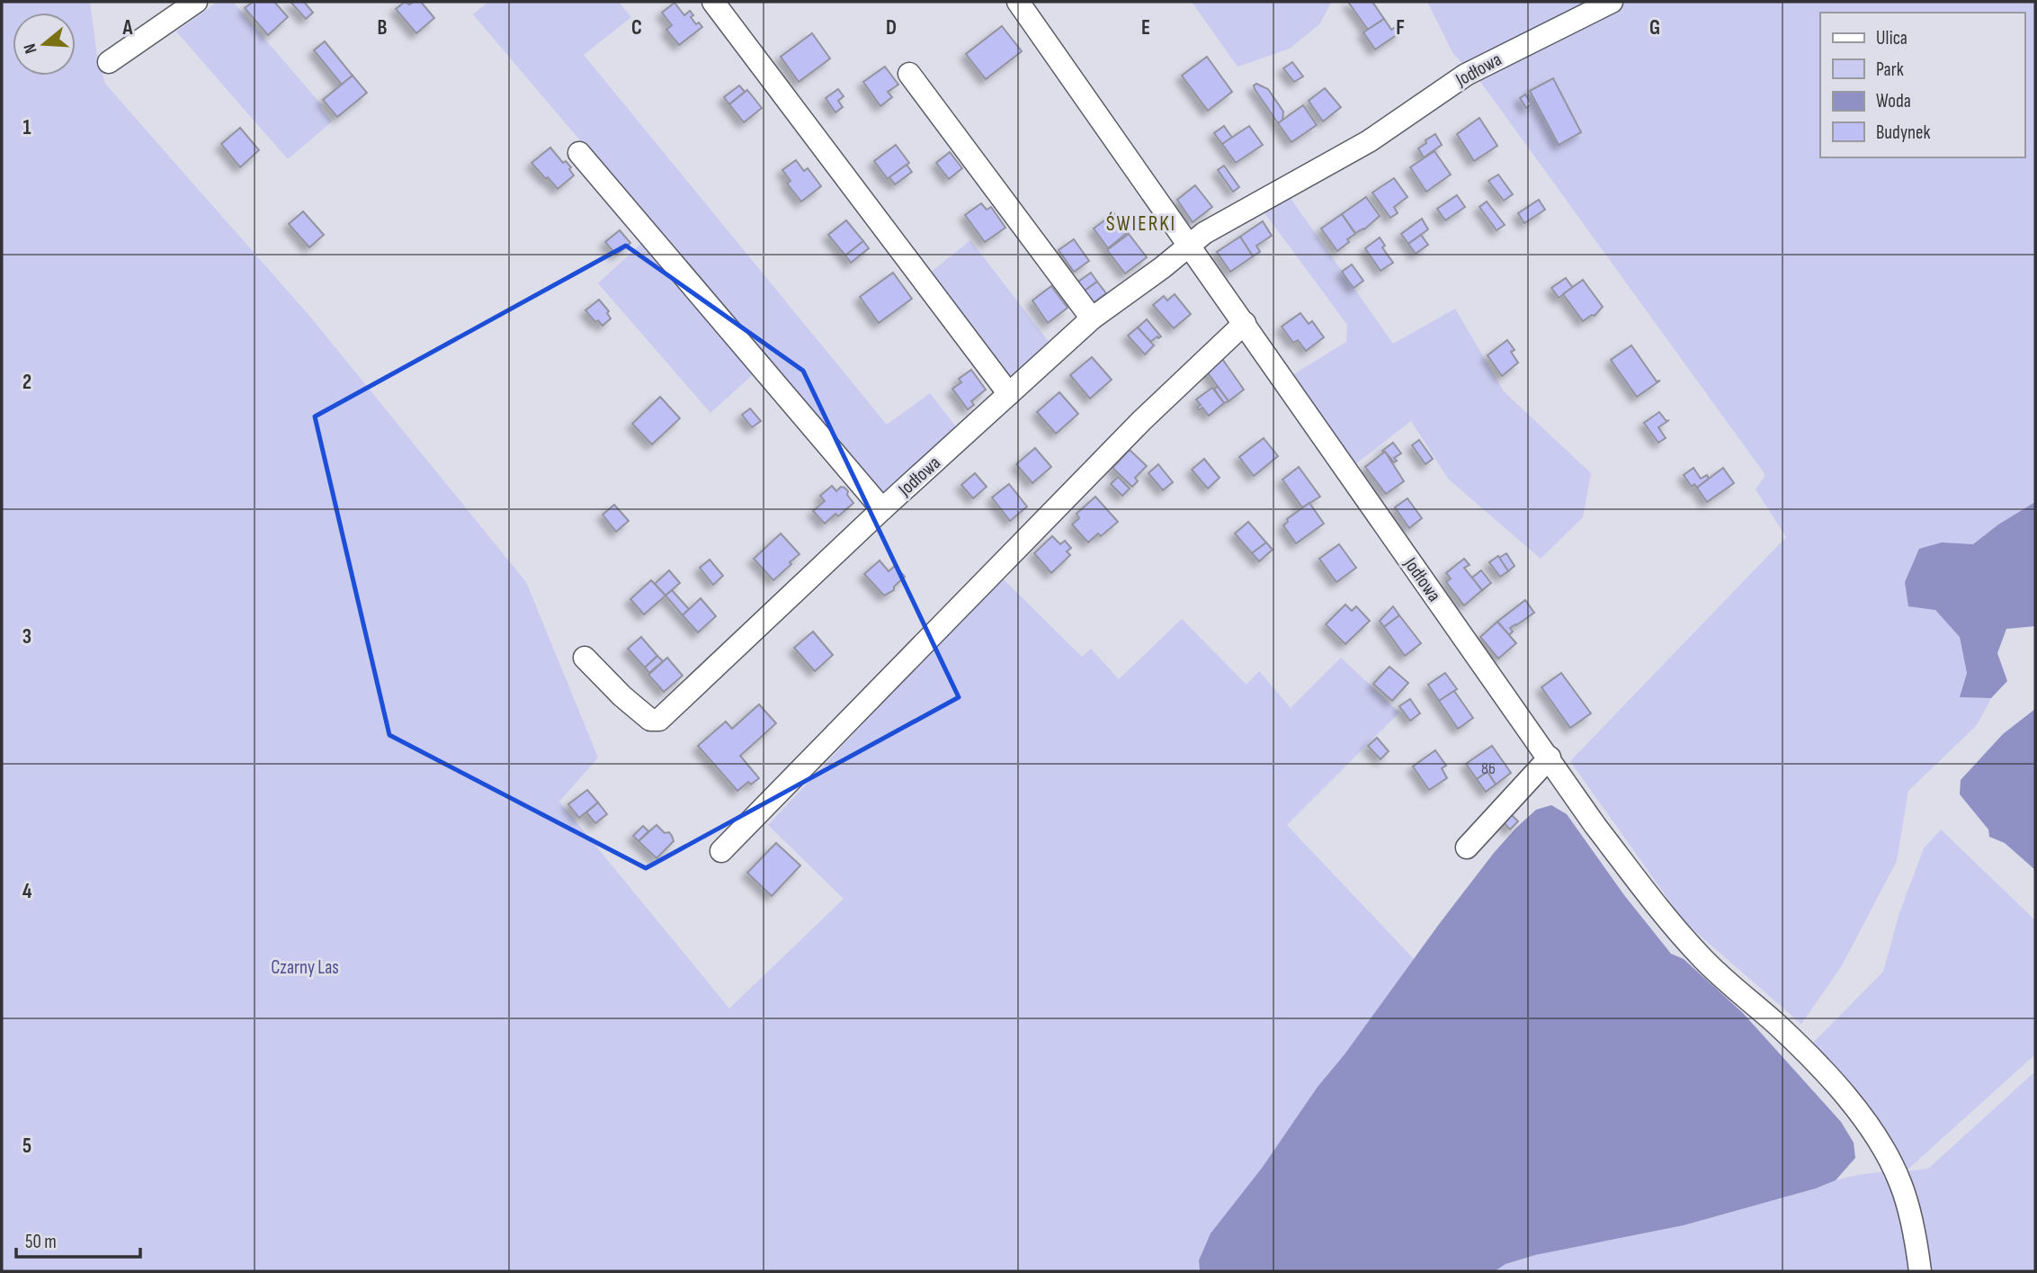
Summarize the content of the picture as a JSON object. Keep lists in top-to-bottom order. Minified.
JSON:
{"streets":{"street":["Jodłowa"]},"districts":["ŚWIERKI"],"parks":["Czarny Las"],"house_numbers":["86"],"legend":["Ulica","Park","Woda","Budynek"],"scale_bar":"50 m","north":"left","grid":{"columns":["A","B","C","D","E","F","G"],"rows":["1","2","3","4","5"]}}
